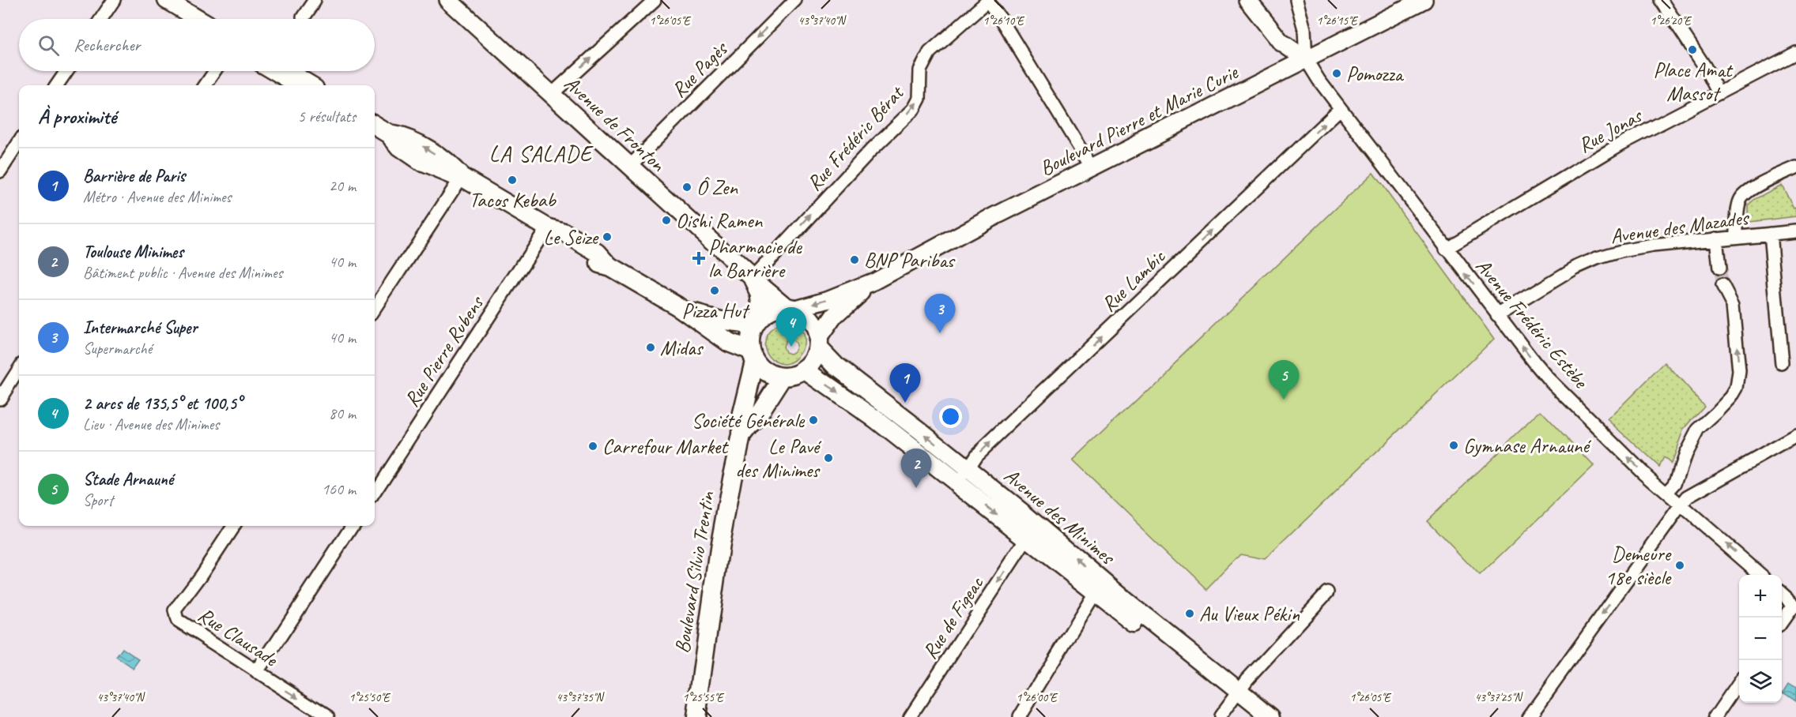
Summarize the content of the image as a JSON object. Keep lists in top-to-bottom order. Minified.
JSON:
{"streets":{"main road":["Boulevard Pierre et Marie Curie","Avenue de Fronton","Avenue des Minimes","Boulevard Silvio Trentin"],"street":["Rue Pagès","Rue Jonas","Rue Frédéric Bérat","Avenue des Mazades","Rue Lambic","Avenue Frédéric Estèbe","Rue Pierre Rubens","Rue de Figeac","Rue Clausade"]},"crossings":[["Rue Pagès","Avenue de Fronton"],["Boulevard Pierre et Marie Curie","Avenue de Fronton"],["Boulevard Pierre et Marie Curie","Avenue Frédéric Estèbe"],["Boulevard Pierre et Marie Curie","Avenue des Minimes"],["Boulevard Pierre et Marie Curie","Boulevard Silvio Trentin"],["Avenue de Fronton","Rue Frédéric Bérat"],["Avenue de Fronton","Avenue des Minimes"],["Avenue de Fronton","Boulevard Silvio Trentin"],["Rue Jonas","Avenue Frédéric Estèbe"],["Avenue des Mazades","Avenue Frédéric Estèbe"],["Rue Lambic","Avenue Frédéric Estèbe"],["Rue Lambic","Avenue des Minimes"],["Avenue des Minimes","Boulevard Silvio Trentin"],["Avenue des Minimes","Rue de Figeac"]],"one_way":["Rue Frédéric Bérat","Rue Lambic","Avenue Frédéric Estèbe"],"districts":["LA SALADE"],"places":{"other":["Place Amat Massot","Pomozza","Tacos Kebab","Ô Zen","Oishi Ramen","Le Seize","BNP Paribas","Pizza Hut","Midas","Société Générale","Gymnase Arnauné","Carrefour Market","Le Pavé des Minimes","Demeure 18e siècle","Au Vieux Pékin"],"health":["Pharmacie de la Barrière"]},"page":{"search":"Rechercher","heading":["À proximité","5 résultats"],"list":[{"mark":"1","name":"Barrière de Paris","note":"Métro · Avenue des Minimes","value":"20 m"},{"mark":"2","name":"Toulouse Minimes","note":"Bâtiment public · Avenue des Minimes","value":"40 m"},{"mark":"3","name":"Intermarché Super","note":"Supermarché","value":"40 m"},{"mark":"4","name":"2 arcs de 135,5° et 100,5°","note":"Lieu · Avenue des Minimes","value":"80 m"},{"mark":"5","name":"Stade Arnauné","note":"Sport","value":"160 m"}],"pins":["3","4","5","1","2"],"map_buttons":["+","−"]},"coordinates":["1°26'15\"E","1°26'20\"E","1°26'05\"E","43°37'40\"N","1°26'10\"E","43°37'35\"N","1°25'50\"E","1°25'55\"E","1°26'00\"E","43°37'25\"N"]}
